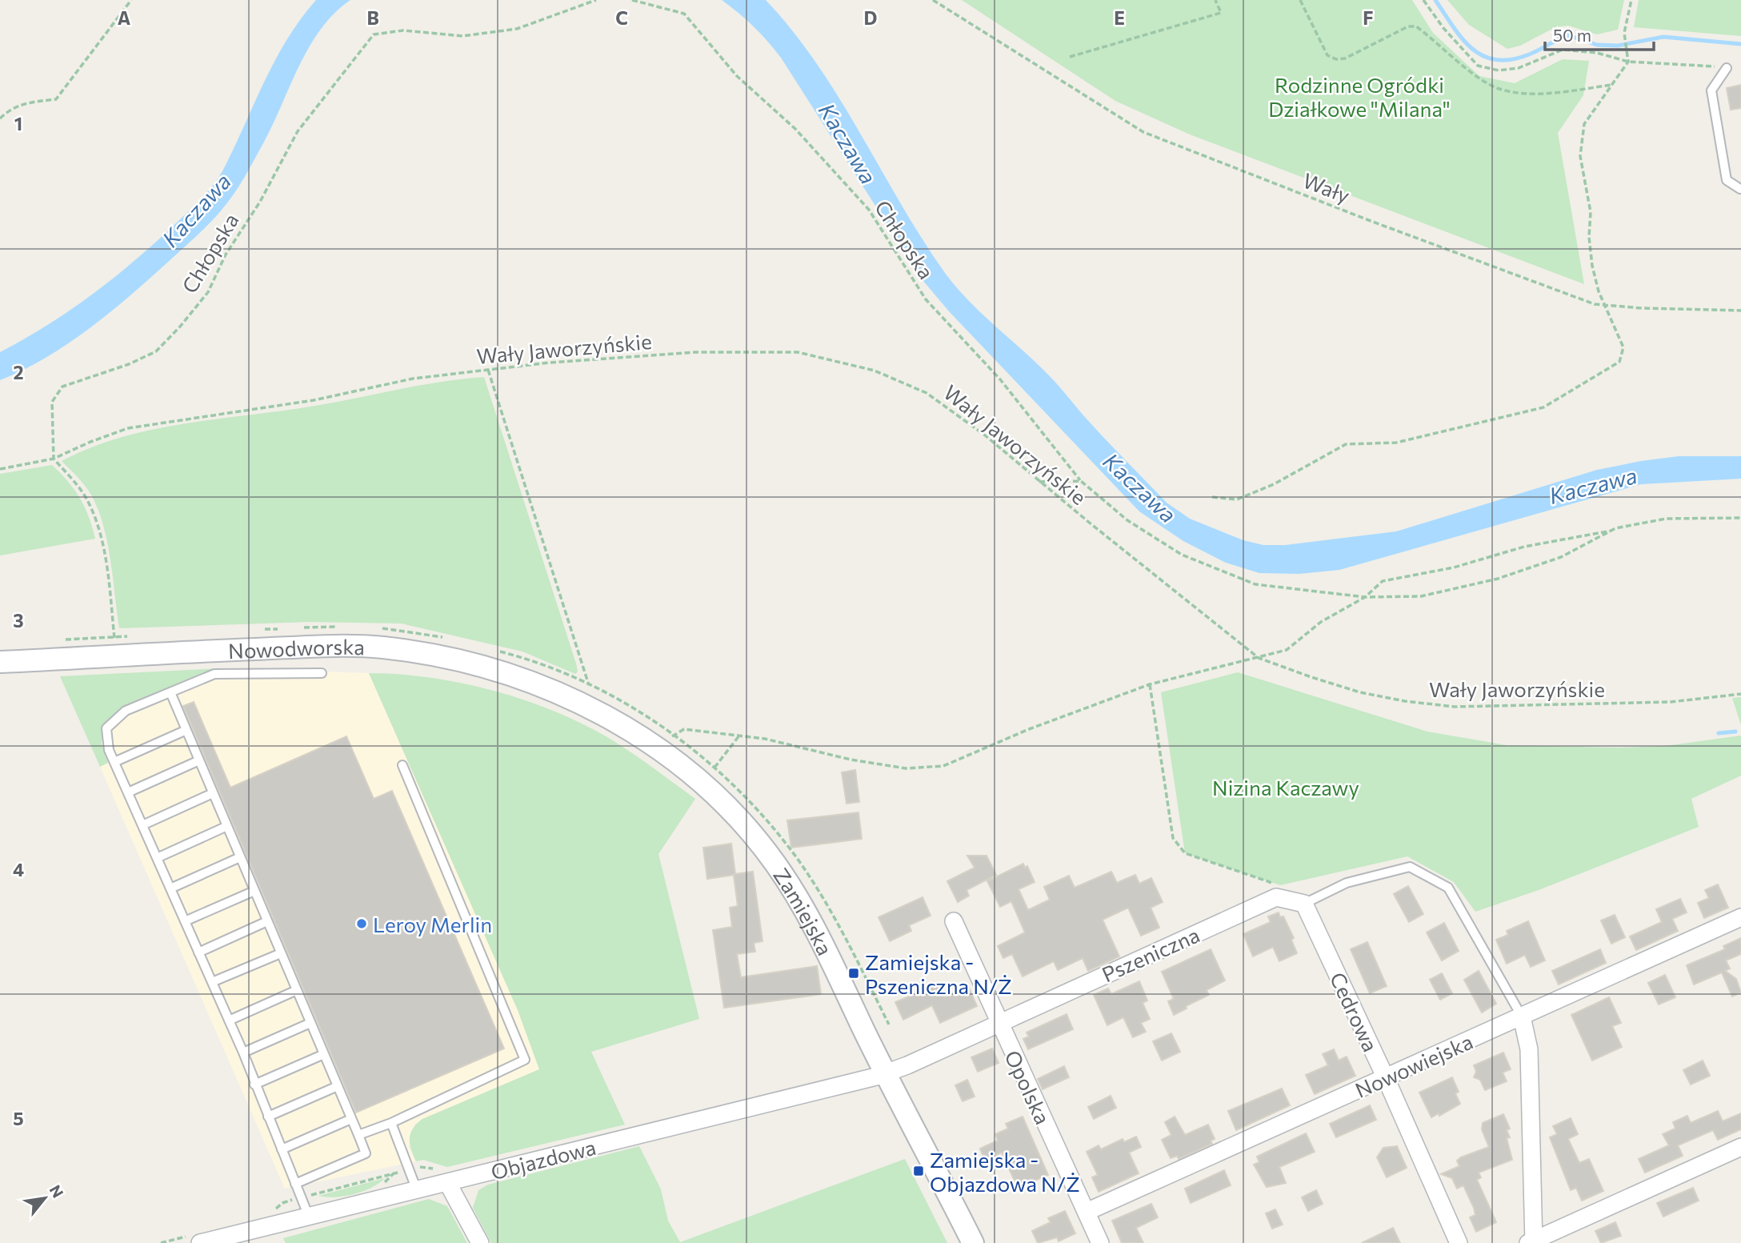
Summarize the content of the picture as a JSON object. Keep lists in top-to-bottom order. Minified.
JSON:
{"streets":{"street":["Nowodworska","Zamiejska","Pszeniczna","Cedrowa","Nowowiejska","Opolska","Objazdowa"],"path":["Wały","Chłopska","Wały Jaworzyńskie"]},"crossings":[["Chłopska","Wały Jaworzyńskie"],["Nowodworska","Zamiejska"],["Zamiejska","Pszeniczna"],["Zamiejska","Objazdowa"],["Pszeniczna","Opolska"],["Pszeniczna","Objazdowa"],["Cedrowa","Nowowiejska"],["Nowowiejska","Opolska"]],"water":["Kaczawa"],"parks":["Rodzinne Ogródki Działkowe \"Milana\"","Nizina Kaczawy"],"places":{"other":["Leroy Merlin"],"transit":["Zamiejska - Pszeniczna N/Ż","Zamiejska - Objazdowa N/Ż"]},"scale_bar":"50 m","north":"top right","grid":{"columns":["A","B","C","D","E","F"],"rows":["1","2","3","4","5"]}}
